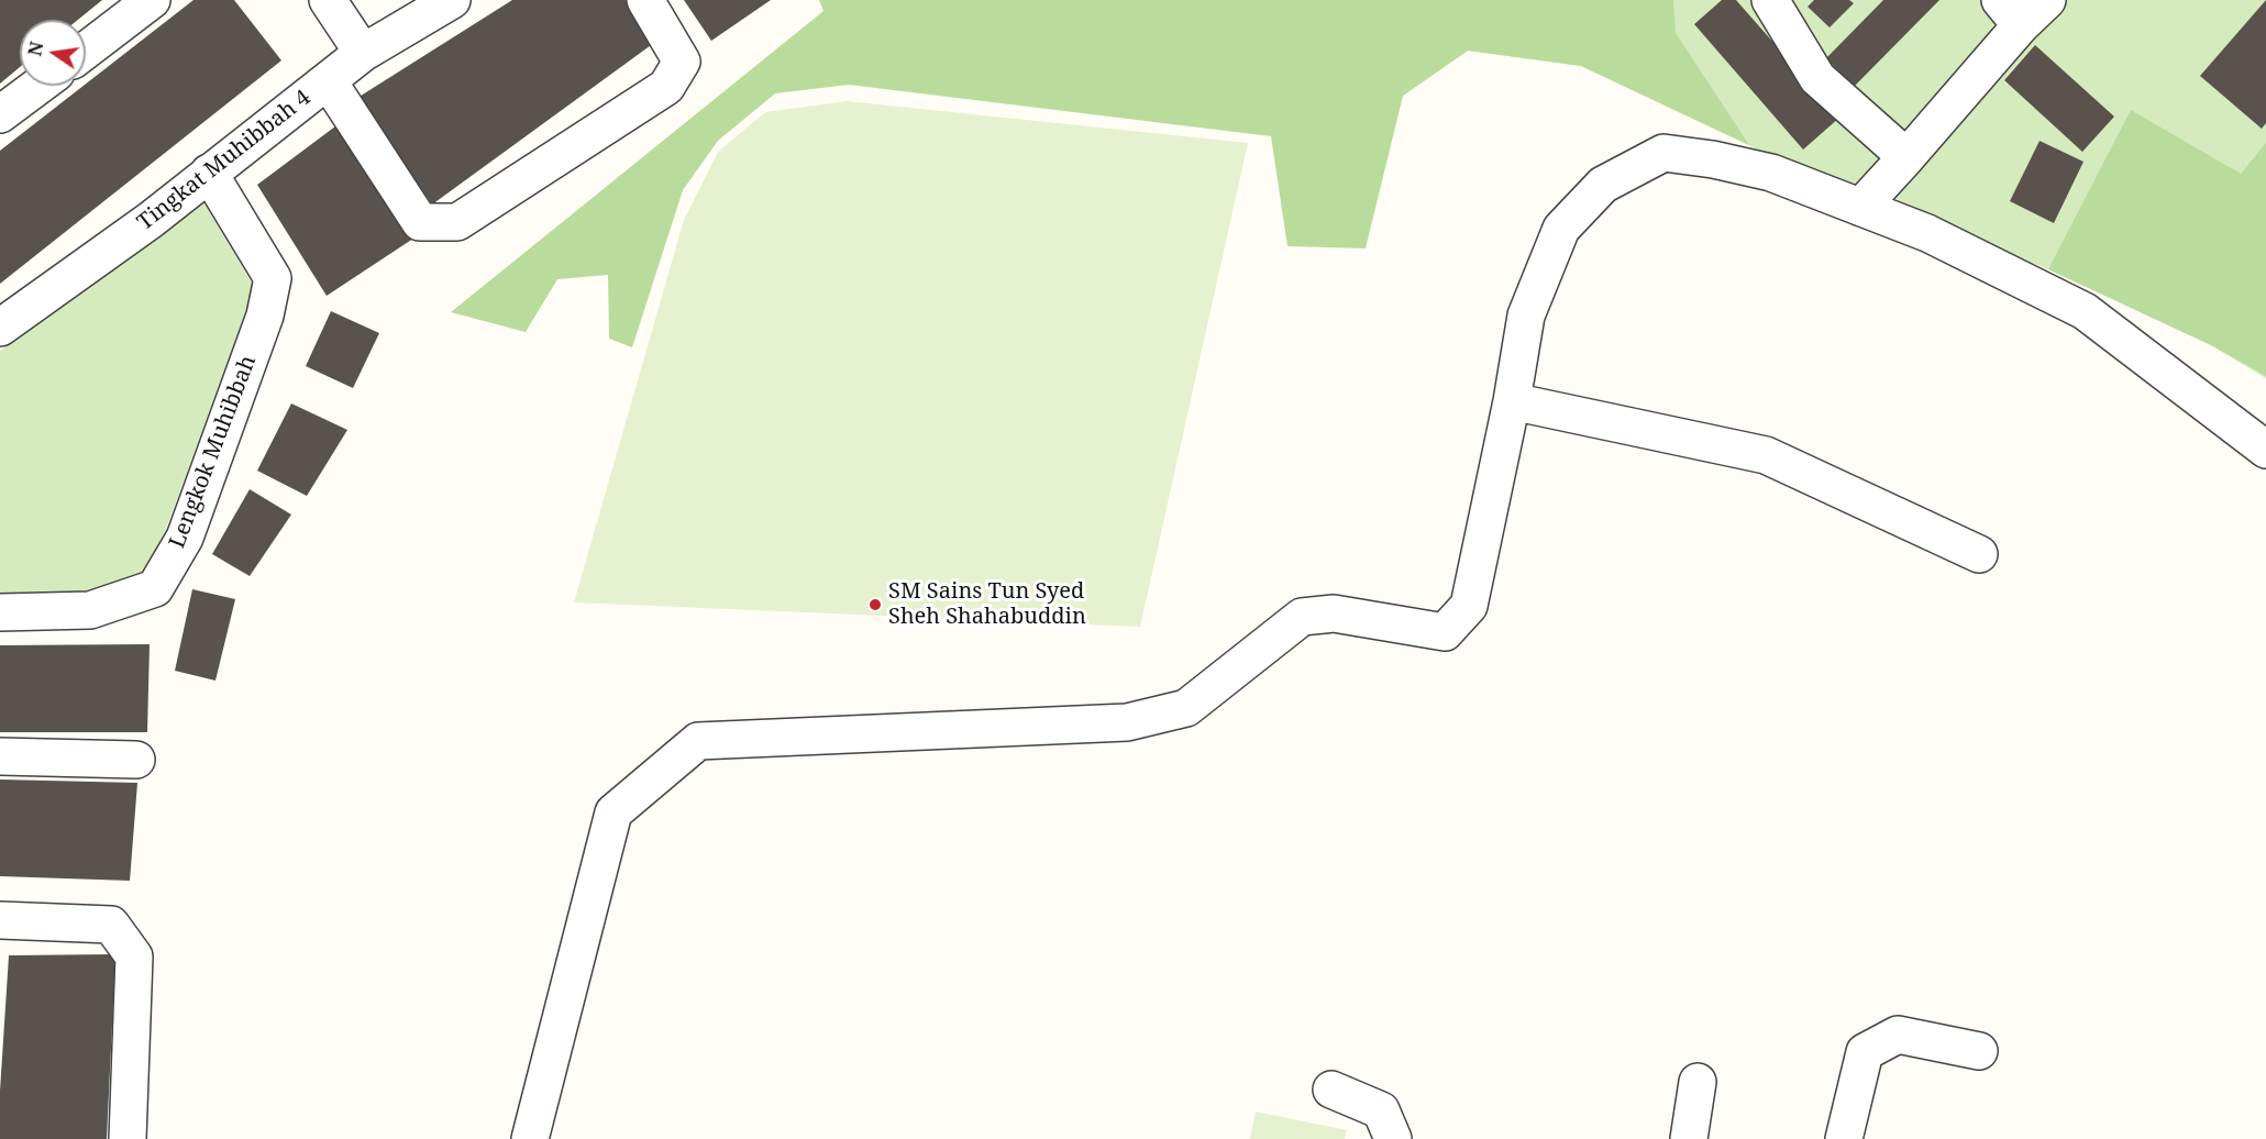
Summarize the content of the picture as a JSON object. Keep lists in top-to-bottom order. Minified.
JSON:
{"streets":{"street":["Tingkat Muhibbah 4","Lengkok Muhibbah"]},"crossings":[["Tingkat Muhibbah 4","Lengkok Muhibbah"]],"places":["SM Sains Tun Syed Sheh Shahabuddin"],"north":"left"}
